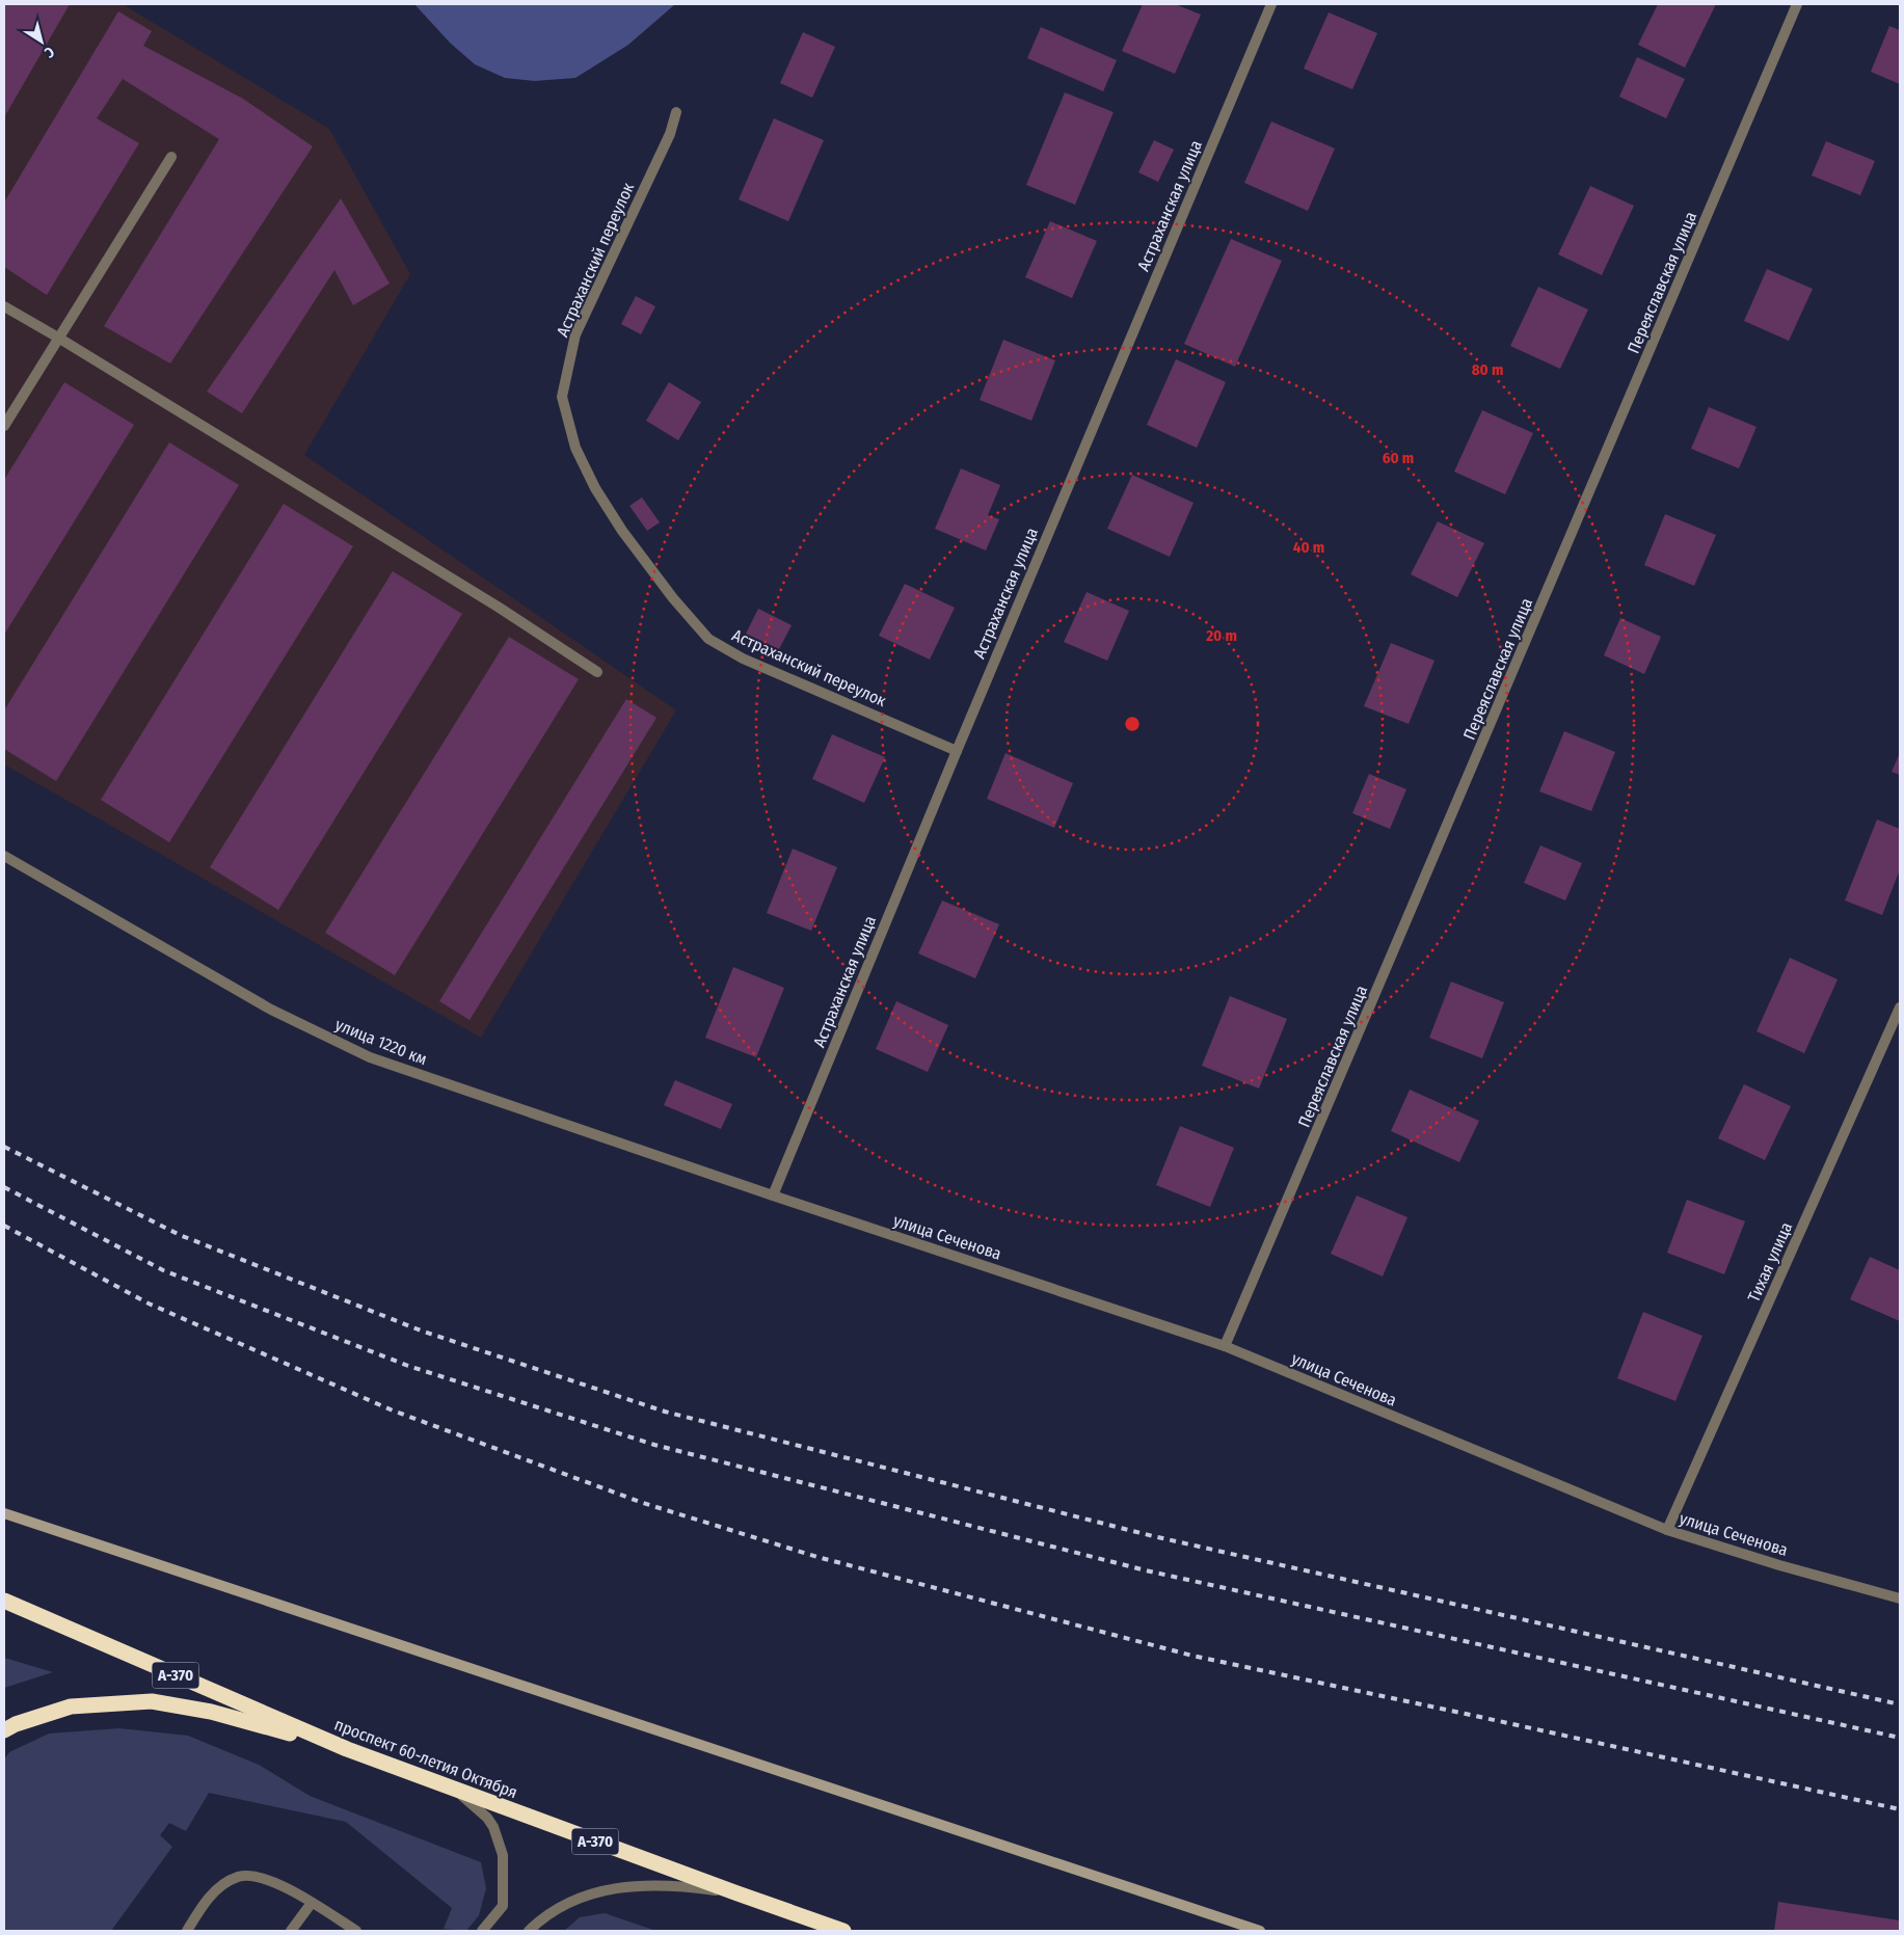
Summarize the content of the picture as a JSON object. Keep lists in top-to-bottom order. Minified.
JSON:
{"streets":{"highway":["А-370","проспект 60-летия Октября"],"street":["Астраханская улица","Астраханский переулок","Переяславская улица","улица 1220 км","улица Сеченова","Тихая улица"]},"crossings":[["Астраханская улица","Астраханский переулок"],["Астраханская улица","улица 1220 км"],["Астраханская улица","улица Сеченова"],["Переяславская улица","улица Сеченова"],["улица 1220 км","улица Сеченова"],["улица Сеченова","Тихая улица"]],"north":"bottom right","rings":["80 m","60 m","40 m","20 m"]}
